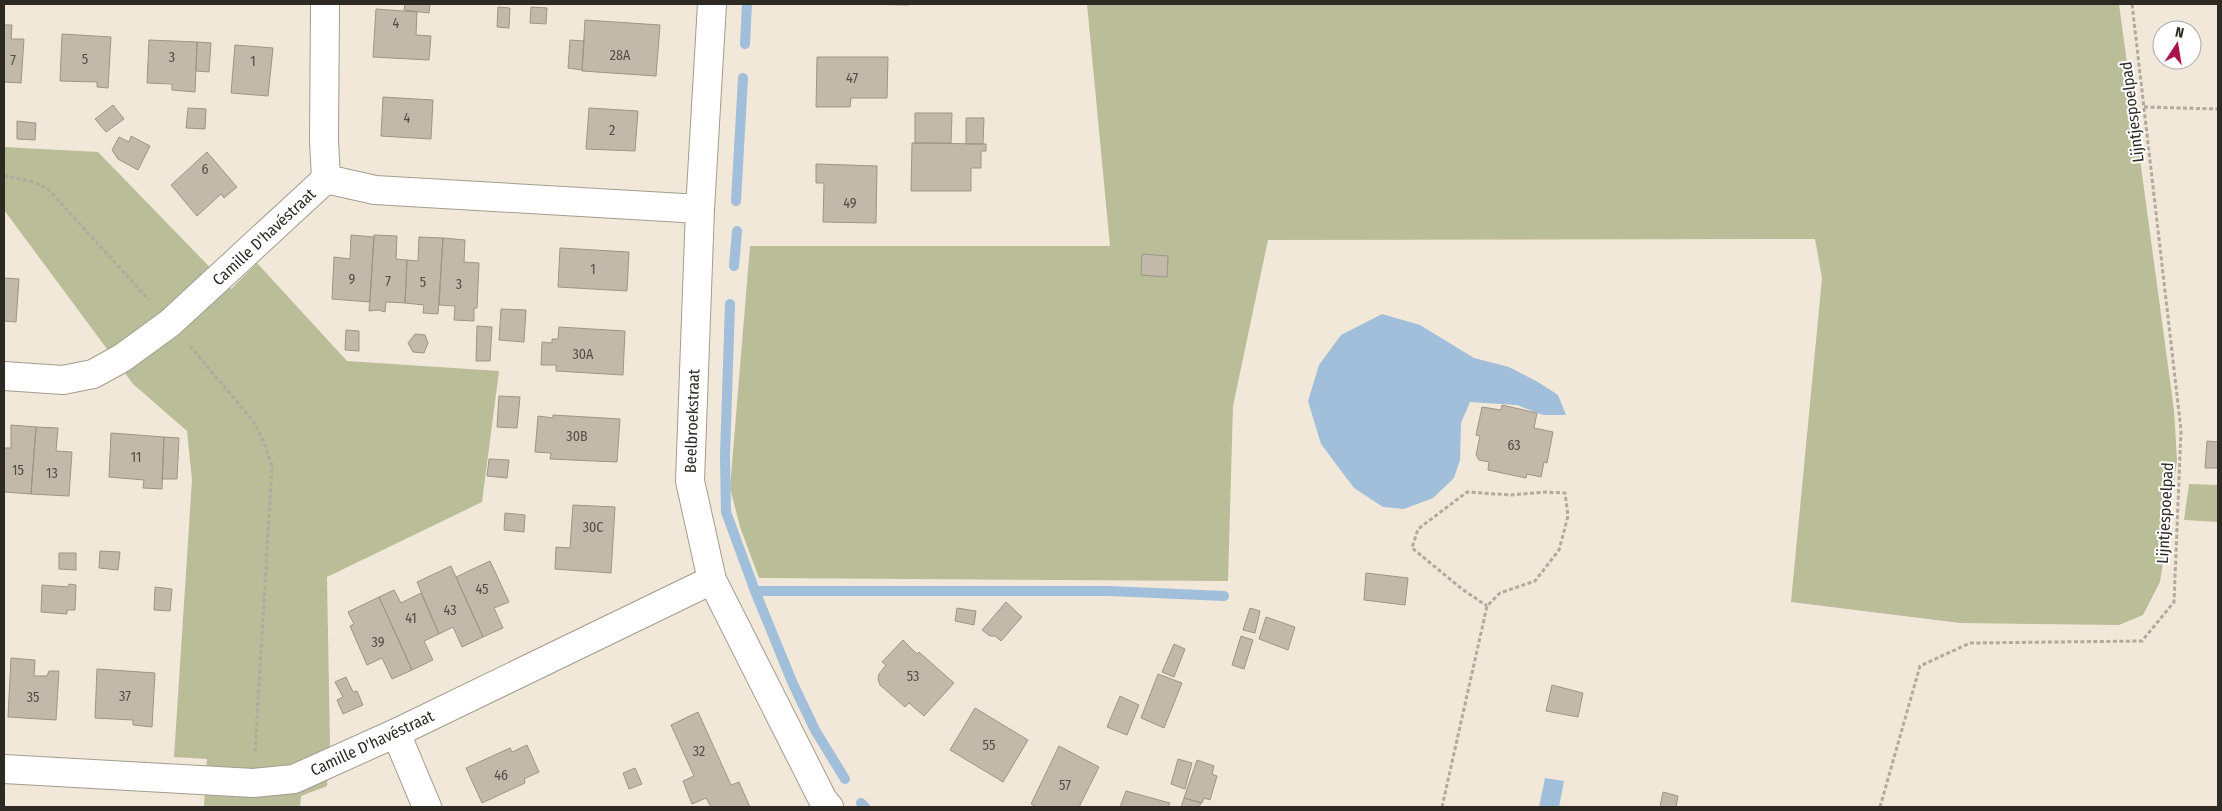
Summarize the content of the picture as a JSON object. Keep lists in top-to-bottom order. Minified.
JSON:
{"streets":{"street":["Camille D'havéstraat","Beelbroekstraat"],"path":["Lijntjespoelpad"]},"crossings":[["Camille D'havéstraat","Beelbroekstraat"]],"house_numbers":["4","28A","3","5","7","1","47","4","2","6","49","1","9","7","5","3","30A","30B","63","11","15","13","30C","45","43","41","39","53","37","35","55","32","46","57"],"north":"top"}
